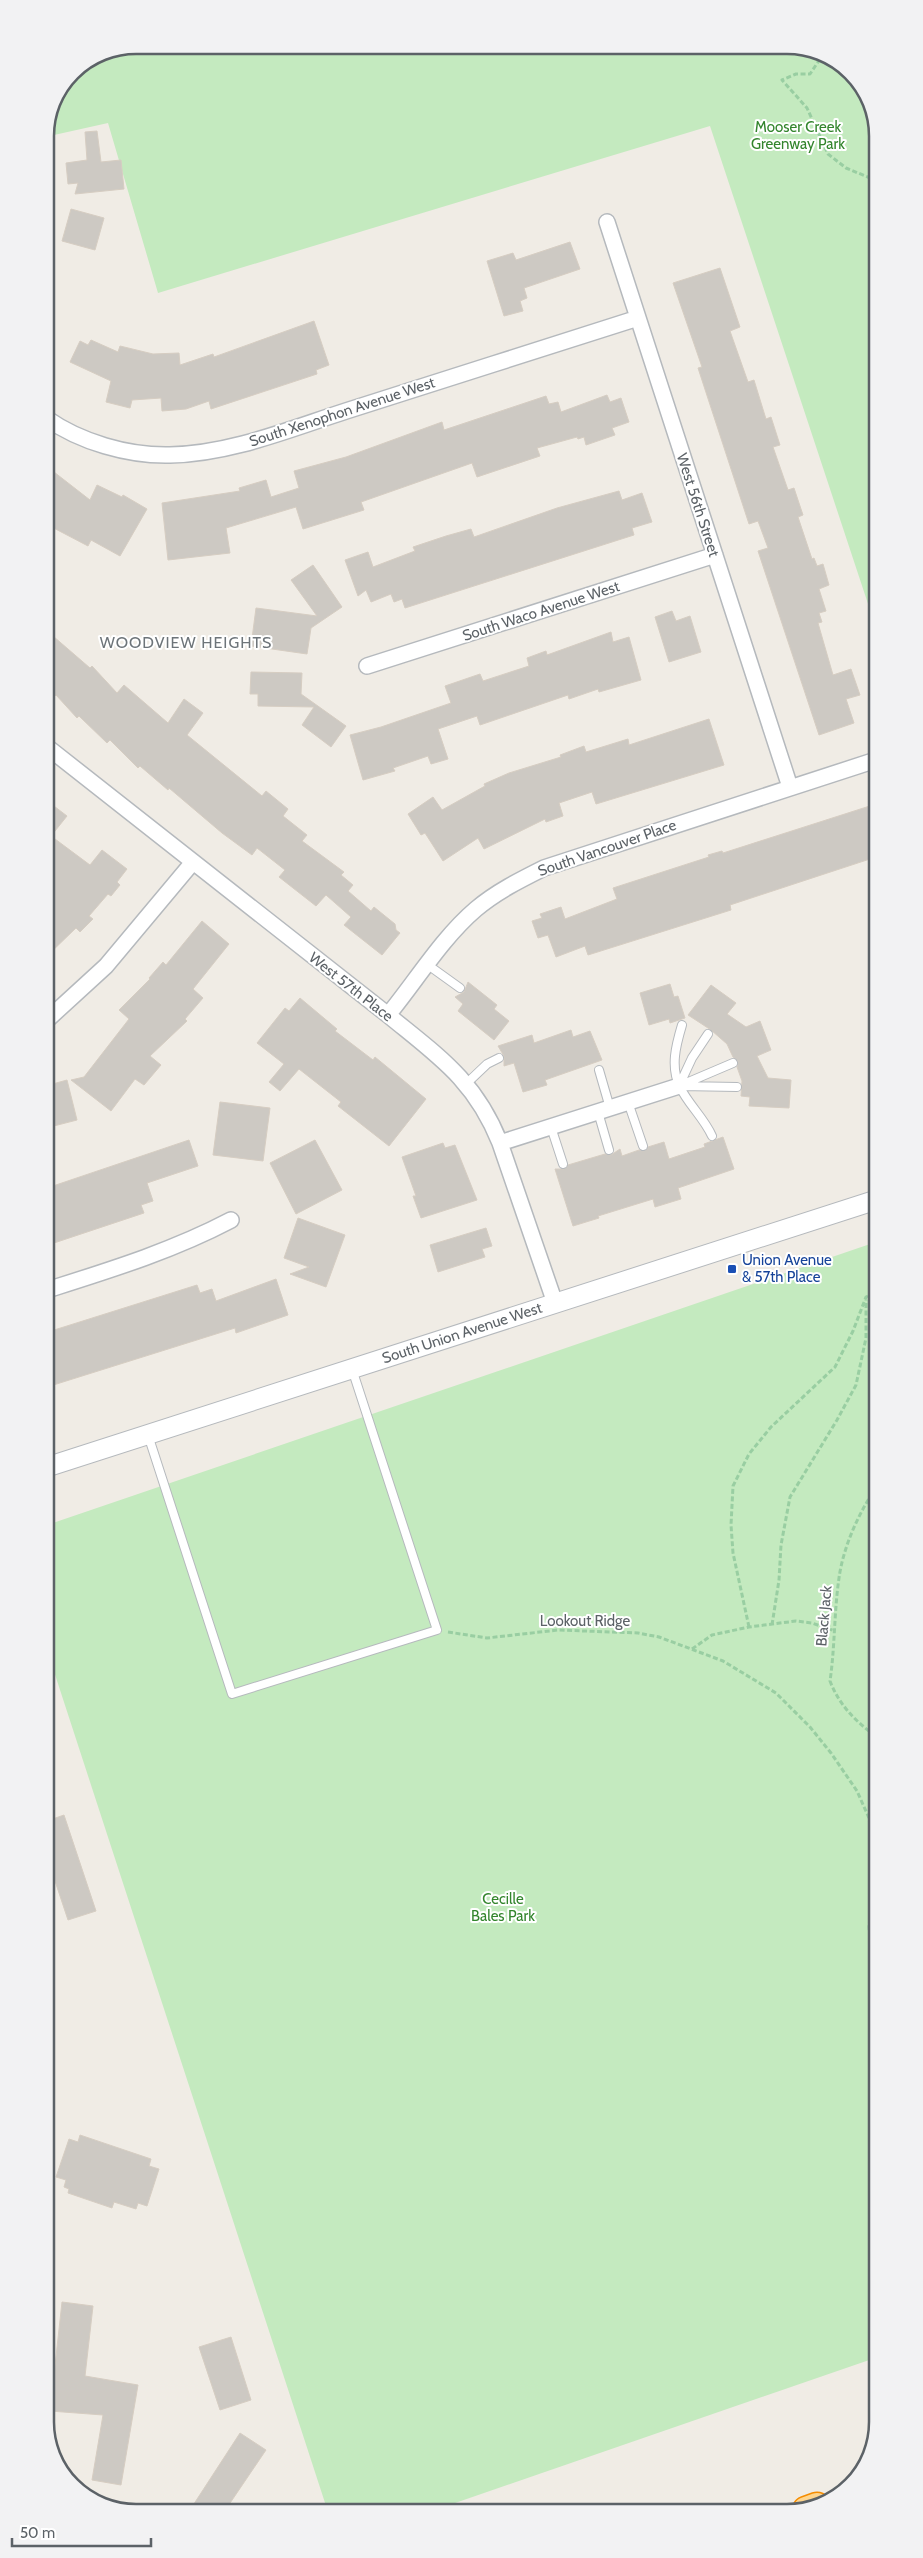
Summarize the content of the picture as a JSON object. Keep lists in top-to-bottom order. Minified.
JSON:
{"streets":{"street":["South Xenophon Avenue West","West 56th Street","South Waco Avenue West","South Vancouver Place","West 57th Place","South Union Avenue West"],"path":["Black Jack","Lookout Ridge"]},"crossings":[["South Xenophon Avenue West","West 56th Street"],["West 56th Street","South Waco Avenue West"],["West 56th Street","South Vancouver Place"],["South Vancouver Place","West 57th Place"],["West 57th Place","South Union Avenue West"]],"districts":["WOODVIEW HEIGHTS"],"parks":["Mooser Creek Greenway Park","Cecille Bales Park"],"places":{"transit":["Union Avenue & 57th Place"]},"scale_bar":"50 m"}
